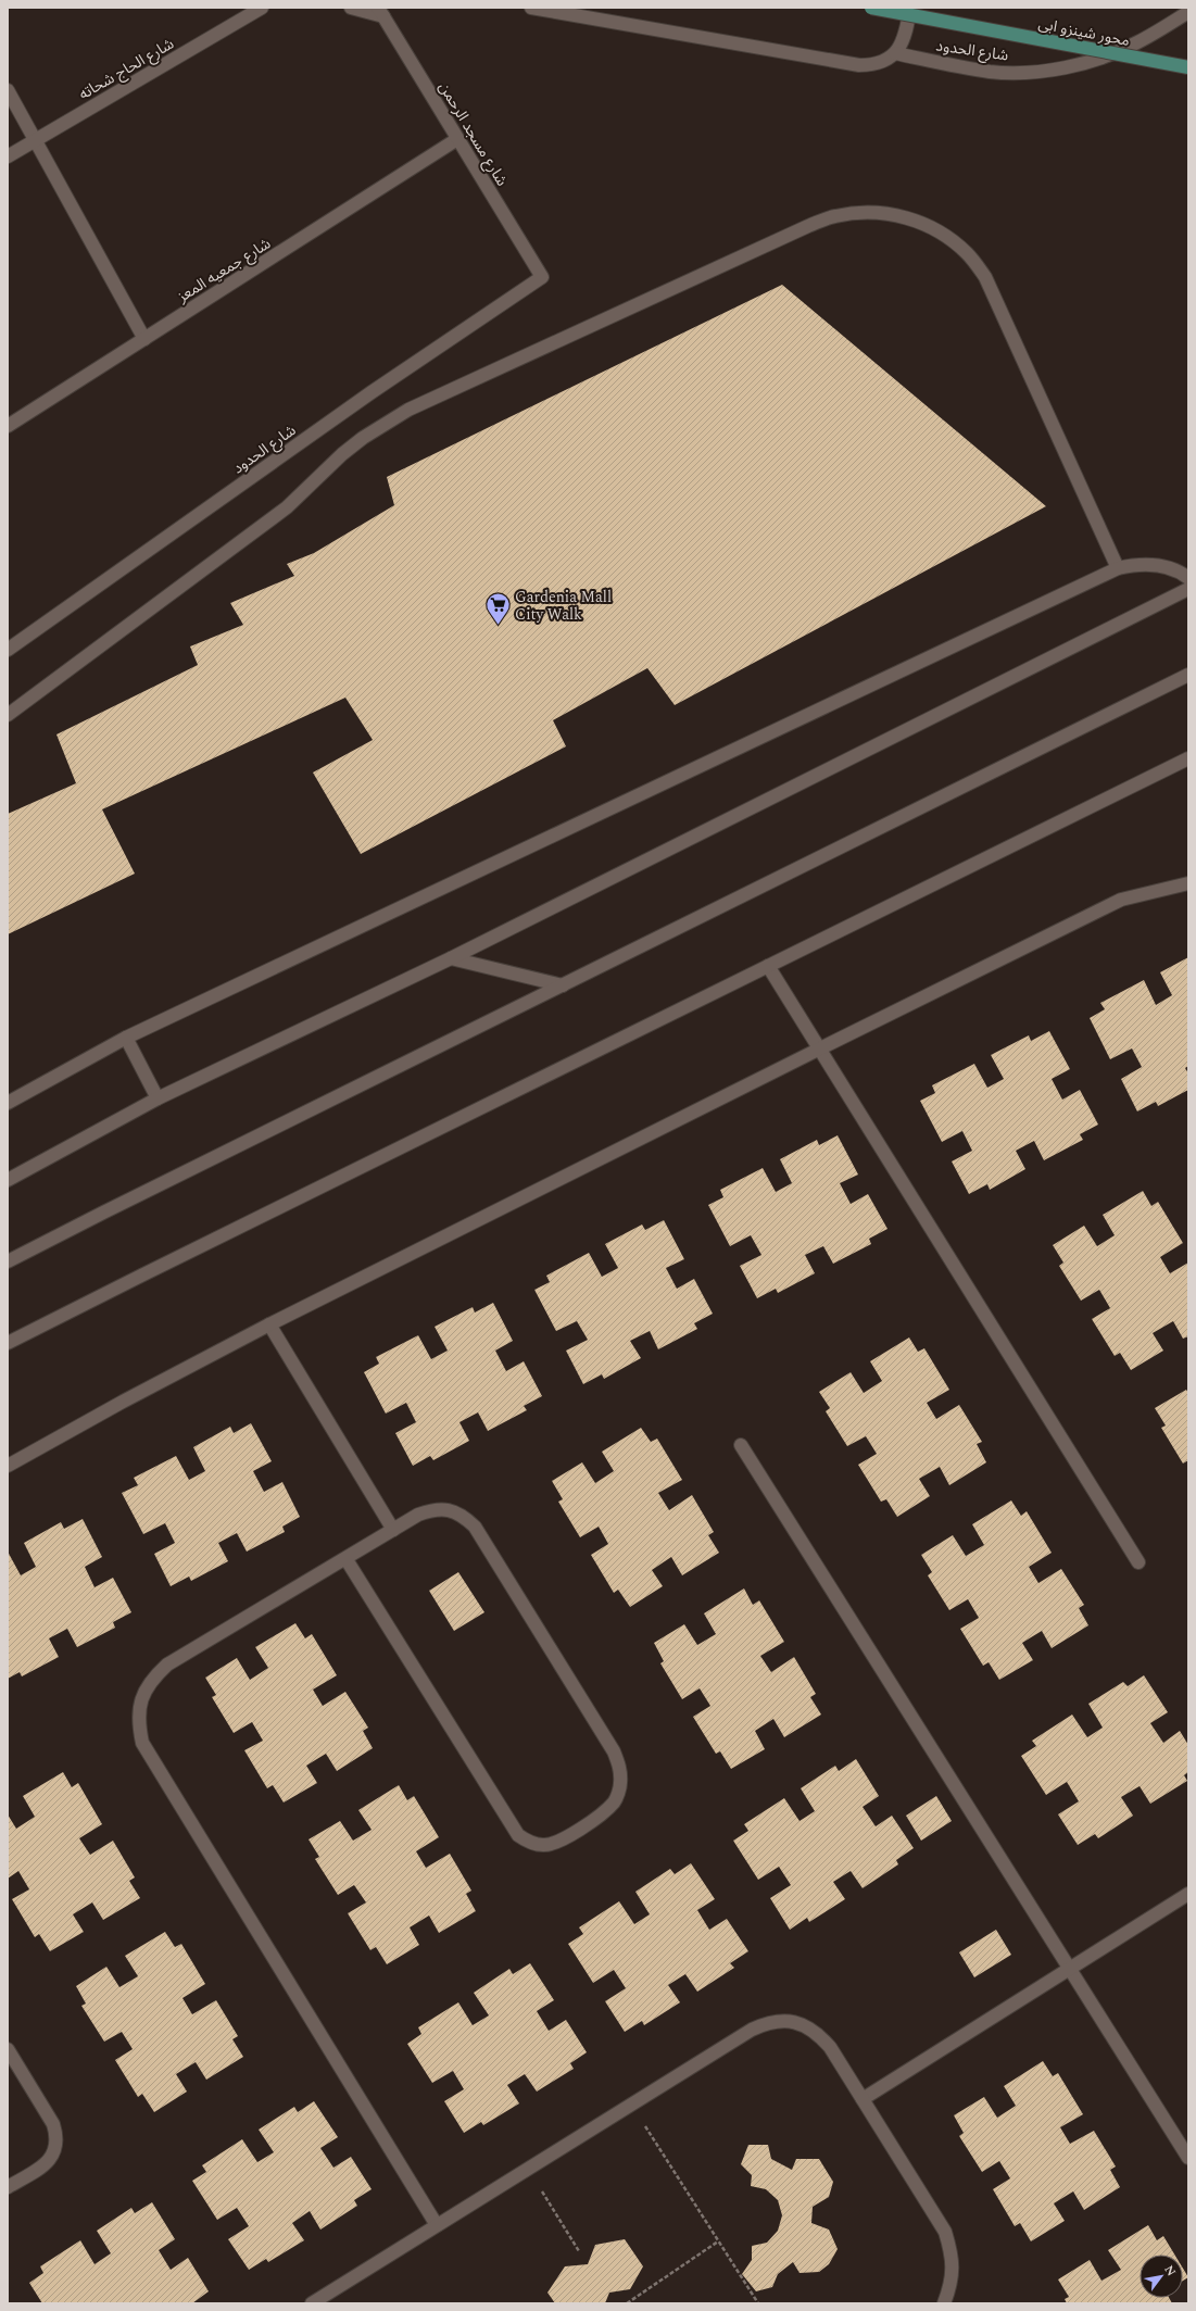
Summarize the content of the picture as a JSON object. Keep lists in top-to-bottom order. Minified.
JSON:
{"streets":{"main road":["محور شينزو ابى"],"street":["شارع الحدود","شارع الحاج شحاته","شارع مسجد الرحمن","شارع جمعيه المعز"]},"crossings":[["شارع الحدود","شارع مسجد الرحمن"],["شارع مسجد الرحمن","شارع جمعيه المعز"]],"places":{"supermarket":["Gardenia Mall City Walk"]},"north":"top right"}
